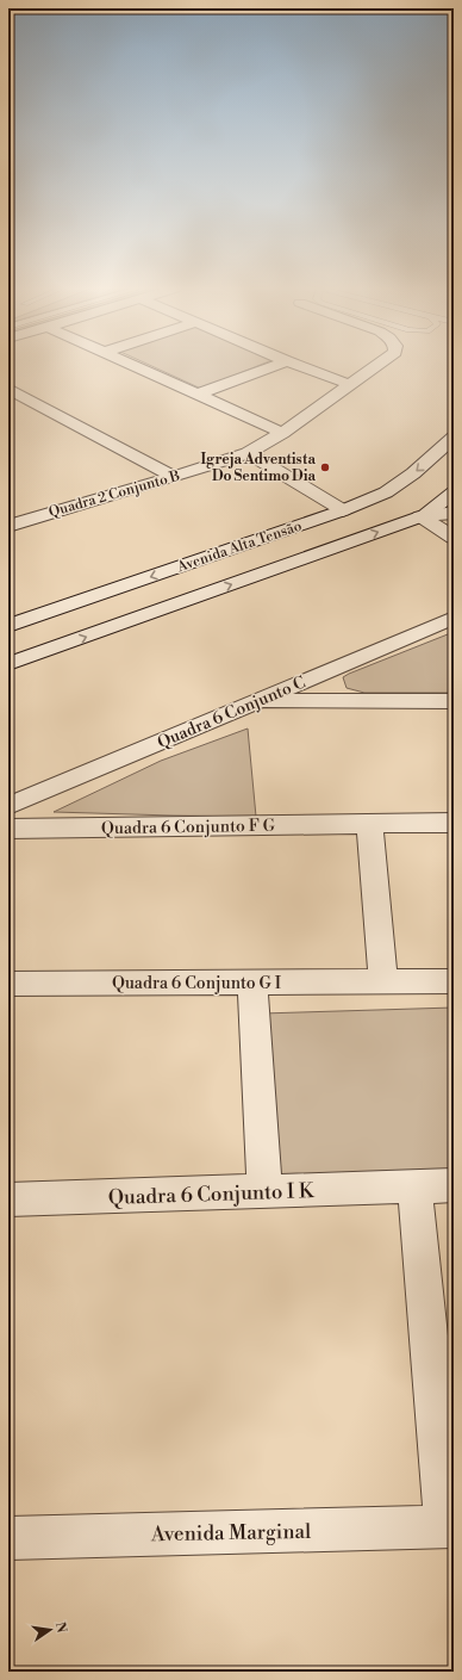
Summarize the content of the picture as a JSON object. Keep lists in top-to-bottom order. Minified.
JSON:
{"streets":{"street":["Quadra 2 Conjunto B","Avenida Alta Tensão","Quadra 6 Conjunto C","Quadra 6 Conjunto F G","Quadra 6 Conjunto G I","Quadra 6 Conjunto I K","Avenida Marginal"]},"places":["Igreja Adventista Do Sentimo Dia"],"north":"right"}
